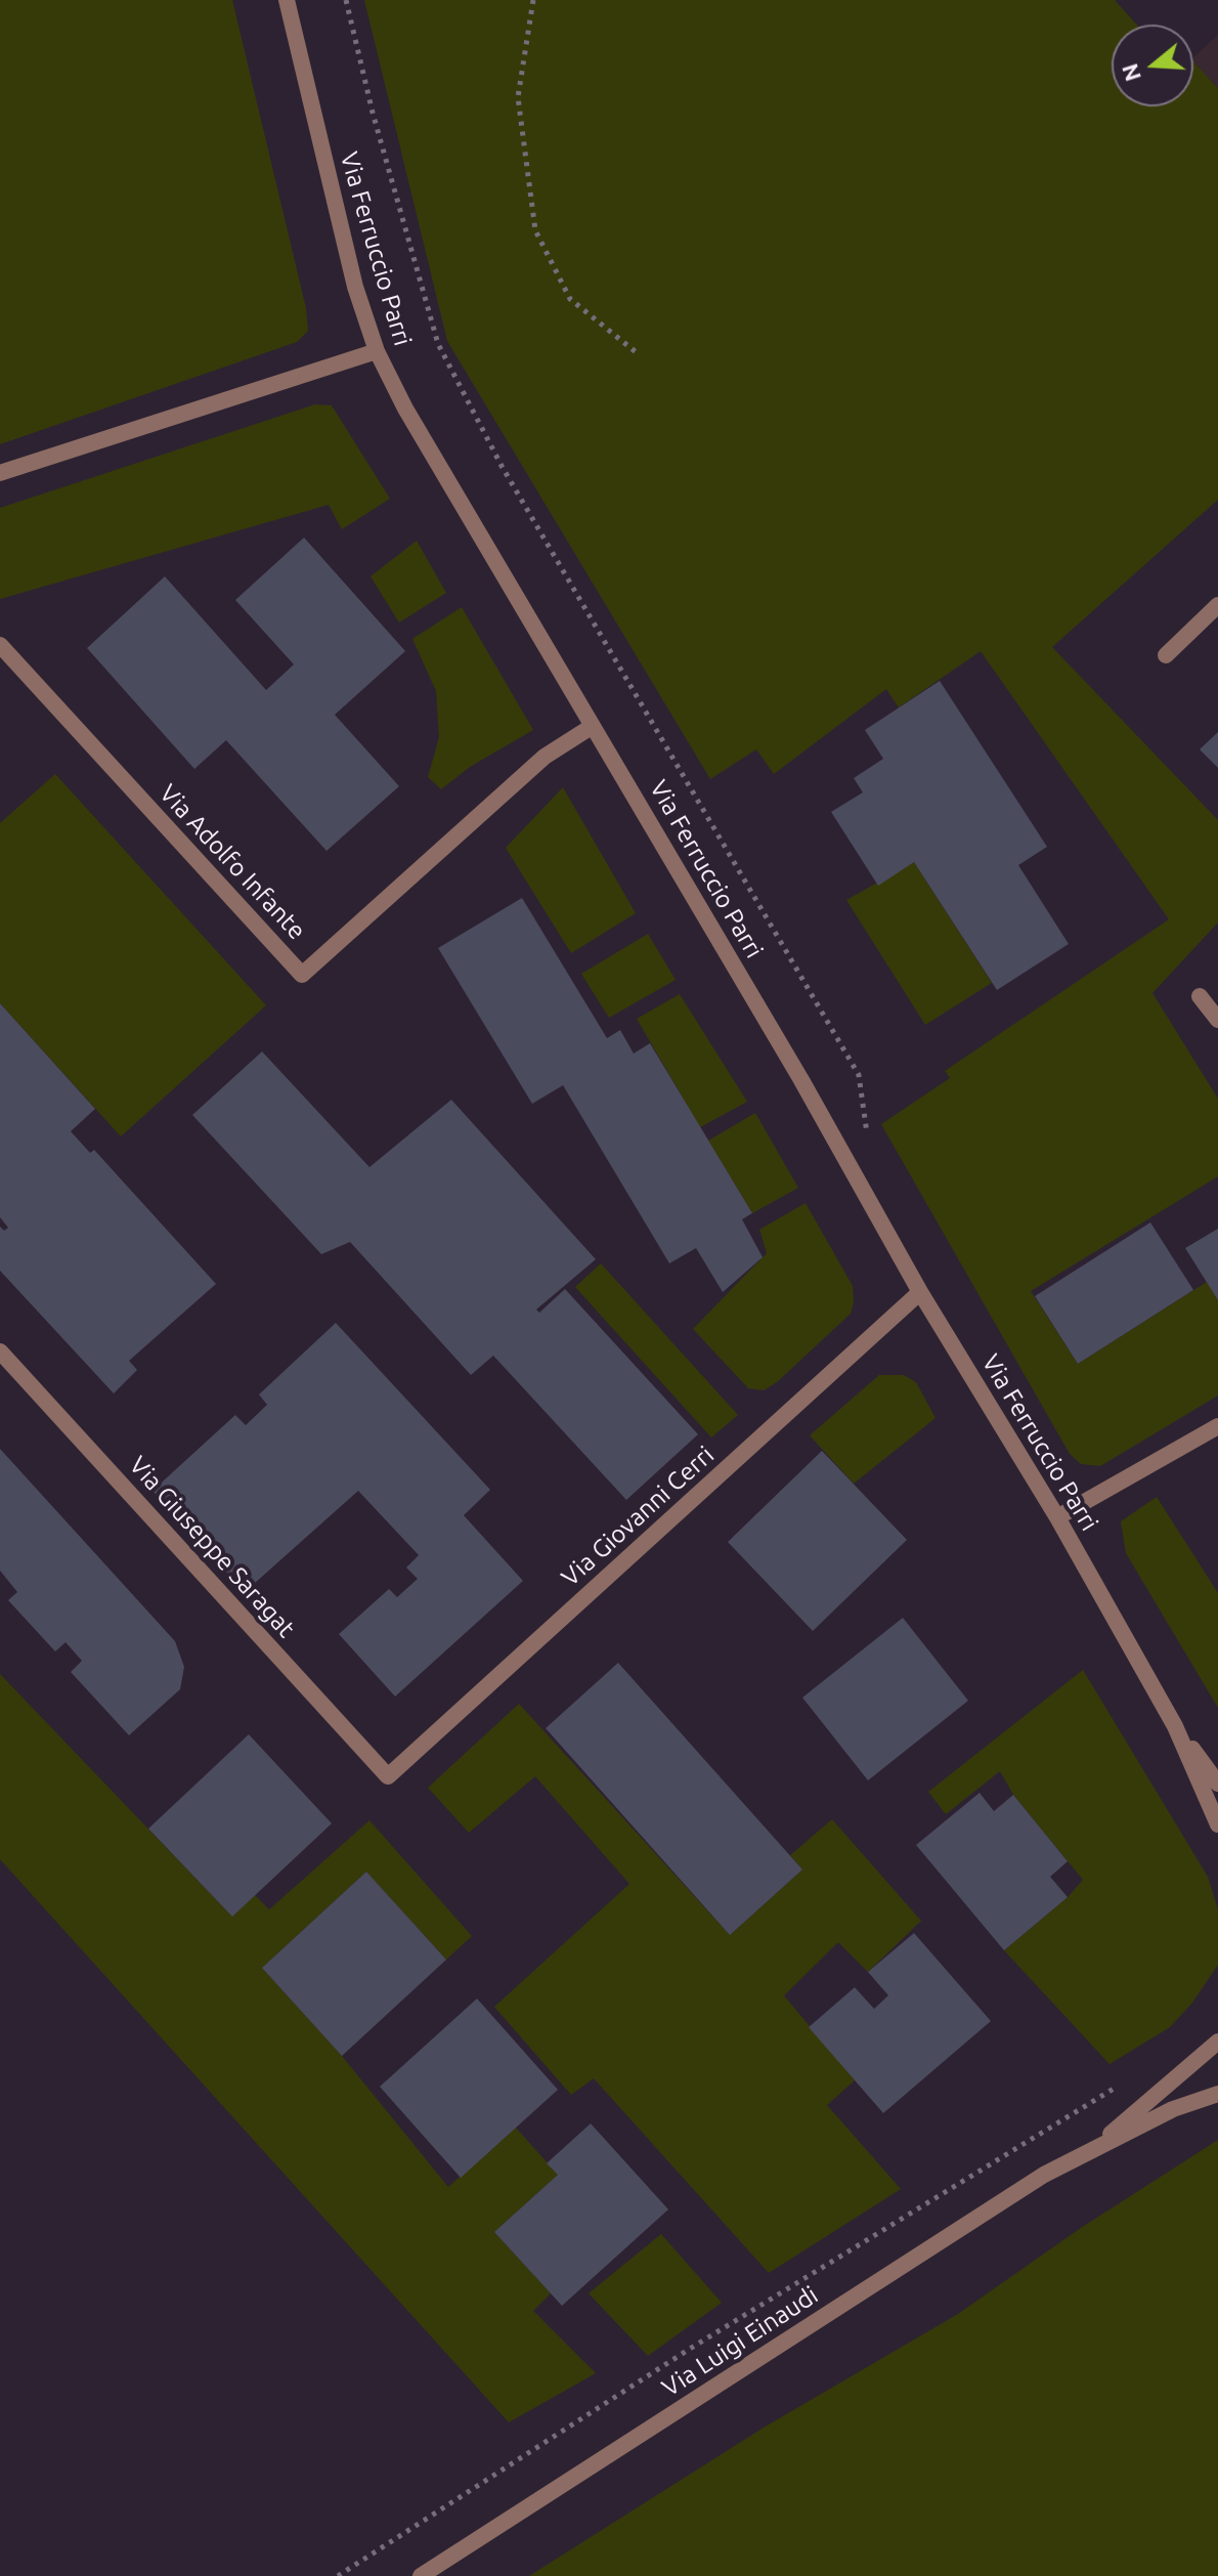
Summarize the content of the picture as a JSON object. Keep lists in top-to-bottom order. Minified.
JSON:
{"streets":{"street":["Via Ferruccio Parri","Via Adolfo Infante","Via Giovanni Cerri","Via Giuseppe Saragat","Via Luigi Einaudi"]},"crossings":[["Via Ferruccio Parri","Via Adolfo Infante"],["Via Ferruccio Parri","Via Giovanni Cerri"],["Via Giovanni Cerri","Via Giuseppe Saragat"]],"north":"left"}
